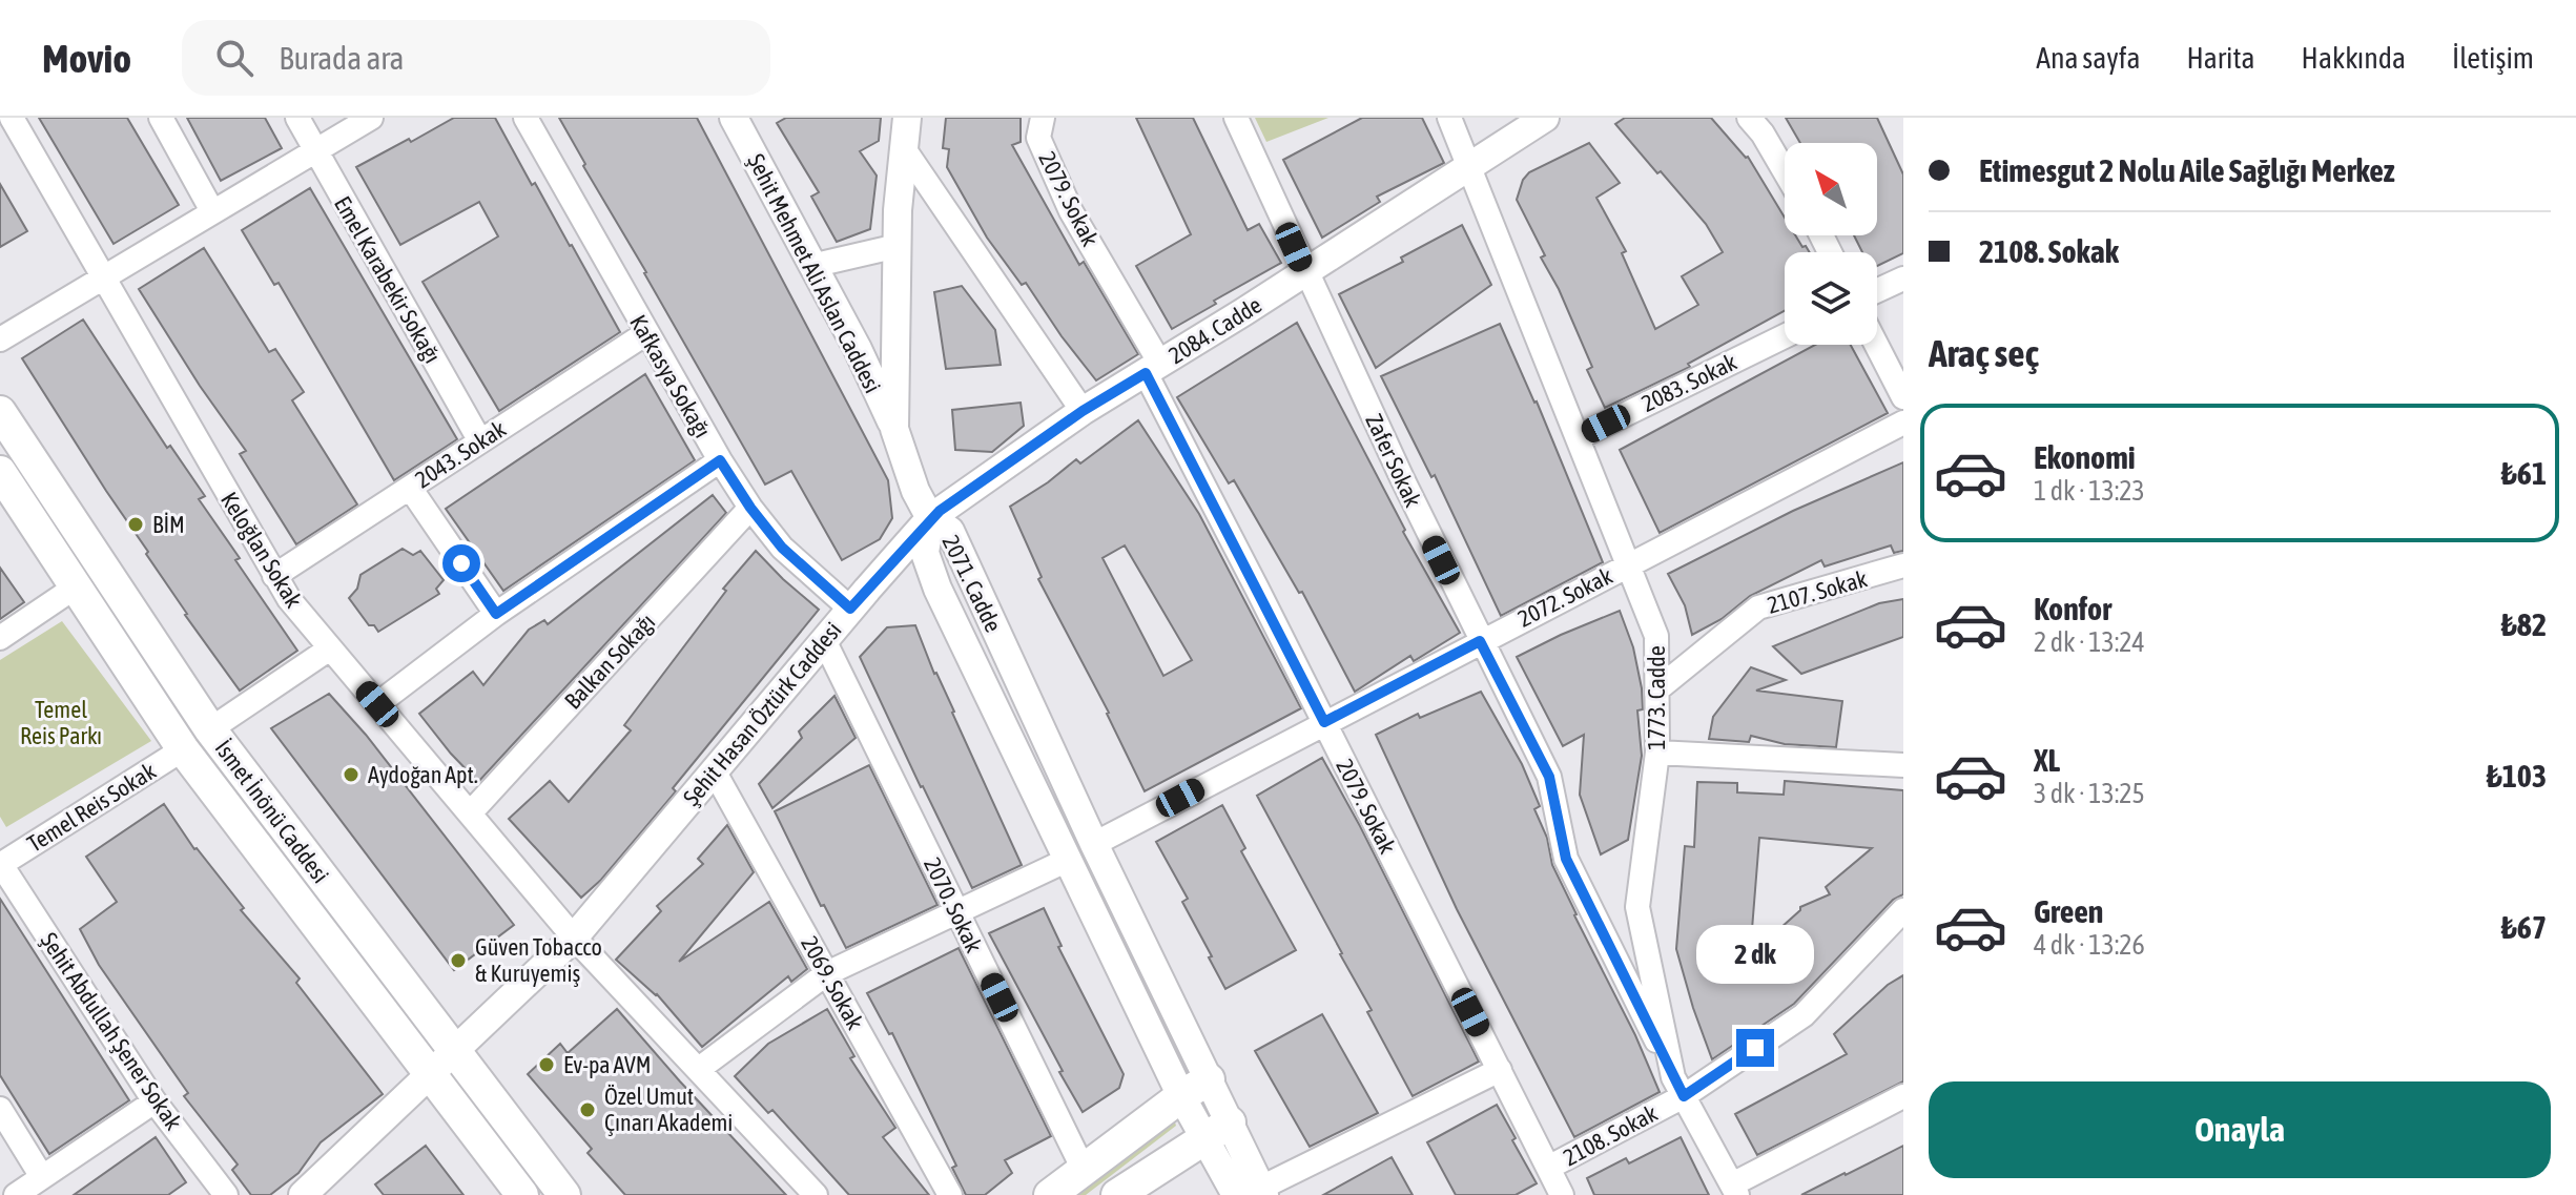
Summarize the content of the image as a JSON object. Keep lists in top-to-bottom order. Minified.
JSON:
{"streets":{"main road":["İsmet İnönü Caddesi"],"street":["2079. Sokak","Şehit Mehmet Ali Aslan Caddesi","Emel Karabekir Sokağı","2084. Cadde","Kafkasya Sokağı","2083. Sokak","2043. Sokak","Zafer Sokak","Keloğlan Sokak","2071. Cadde","2107. Sokak","2072. Sokak","Balkan Sokağı","1773. Cadde","Şehit Hasan Öztürk Caddesi","Temel Reis Sokak","2070. Sokak","2069. Sokak","Şehit Abdullah Şener Sokak","2108. Sokak"]},"crossings":[["2079. Sokak","2084. Cadde"],["2079. Sokak","2072. Sokak"],["2079. Sokak","2108. Sokak"],["Emel Karabekir Sokağı","2043. Sokak"],["2084. Cadde","Zafer Sokak"],["2084. Cadde","2071. Cadde"],["2084. Cadde","1773. Cadde"],["2084. Cadde","Şehit Hasan Öztürk Caddesi"],["Kafkasya Sokağı","2043. Sokak"],["Kafkasya Sokağı","Balkan Sokağı"],["Kafkasya Sokağı","Şehit Hasan Öztürk Caddesi"],["2083. Sokak","1773. Cadde"],["2043. Sokak","Keloğlan Sokak"],["Zafer Sokak","2072. Sokak"],["Zafer Sokak","1773. Cadde"],["Zafer Sokak","2108. Sokak"],["Keloğlan Sokak","Balkan Sokağı"],["Keloğlan Sokak","Şehit Hasan Öztürk Caddesi"],["2071. Cadde","2072. Sokak"],["2071. Cadde","Şehit Hasan Öztürk Caddesi"],["2107. Sokak","1773. Cadde"],["2072. Sokak","1773. Cadde"],["1773. Cadde","2108. Sokak"],["Şehit Hasan Öztürk Caddesi","İsmet İnönü Caddesi"],["Şehit Hasan Öztürk Caddesi","2070. Sokak"],["Şehit Hasan Öztürk Caddesi","2069. Sokak"],["Temel Reis Sokak","İsmet İnönü Caddesi"],["Temel Reis Sokak","Şehit Abdullah Şener Sokak"]],"parks":["Temel Reis Parkı"],"places":["BİM","Aydoğan Apt.","Güven Tobacco & Kuruyemiş","Ev-pa AVM","Özel Umut Çınarı Akademi"],"north":"top left","page":{"header":"Movio","search":"Burada ara","nav":["Ana sayfa","Harita","Hakkında","İletişim"],"banner":["Etimesgut 2 Nolu Aile Sağlığı Merkez","2108. Sokak"],"heading":"Araç seç","list":[{"name":"Ekonomi","note":"1 dk · 13:23","value":"₺61"},{"name":"Konfor","note":"2 dk · 13:24","value":"₺82"},{"name":"XL","note":"3 dk · 13:25","value":"₺103"},{"name":"Green","note":"4 dk · 13:26","value":"₺67"}],"bubble":"2 dk","buttons":"Onayla"}}
